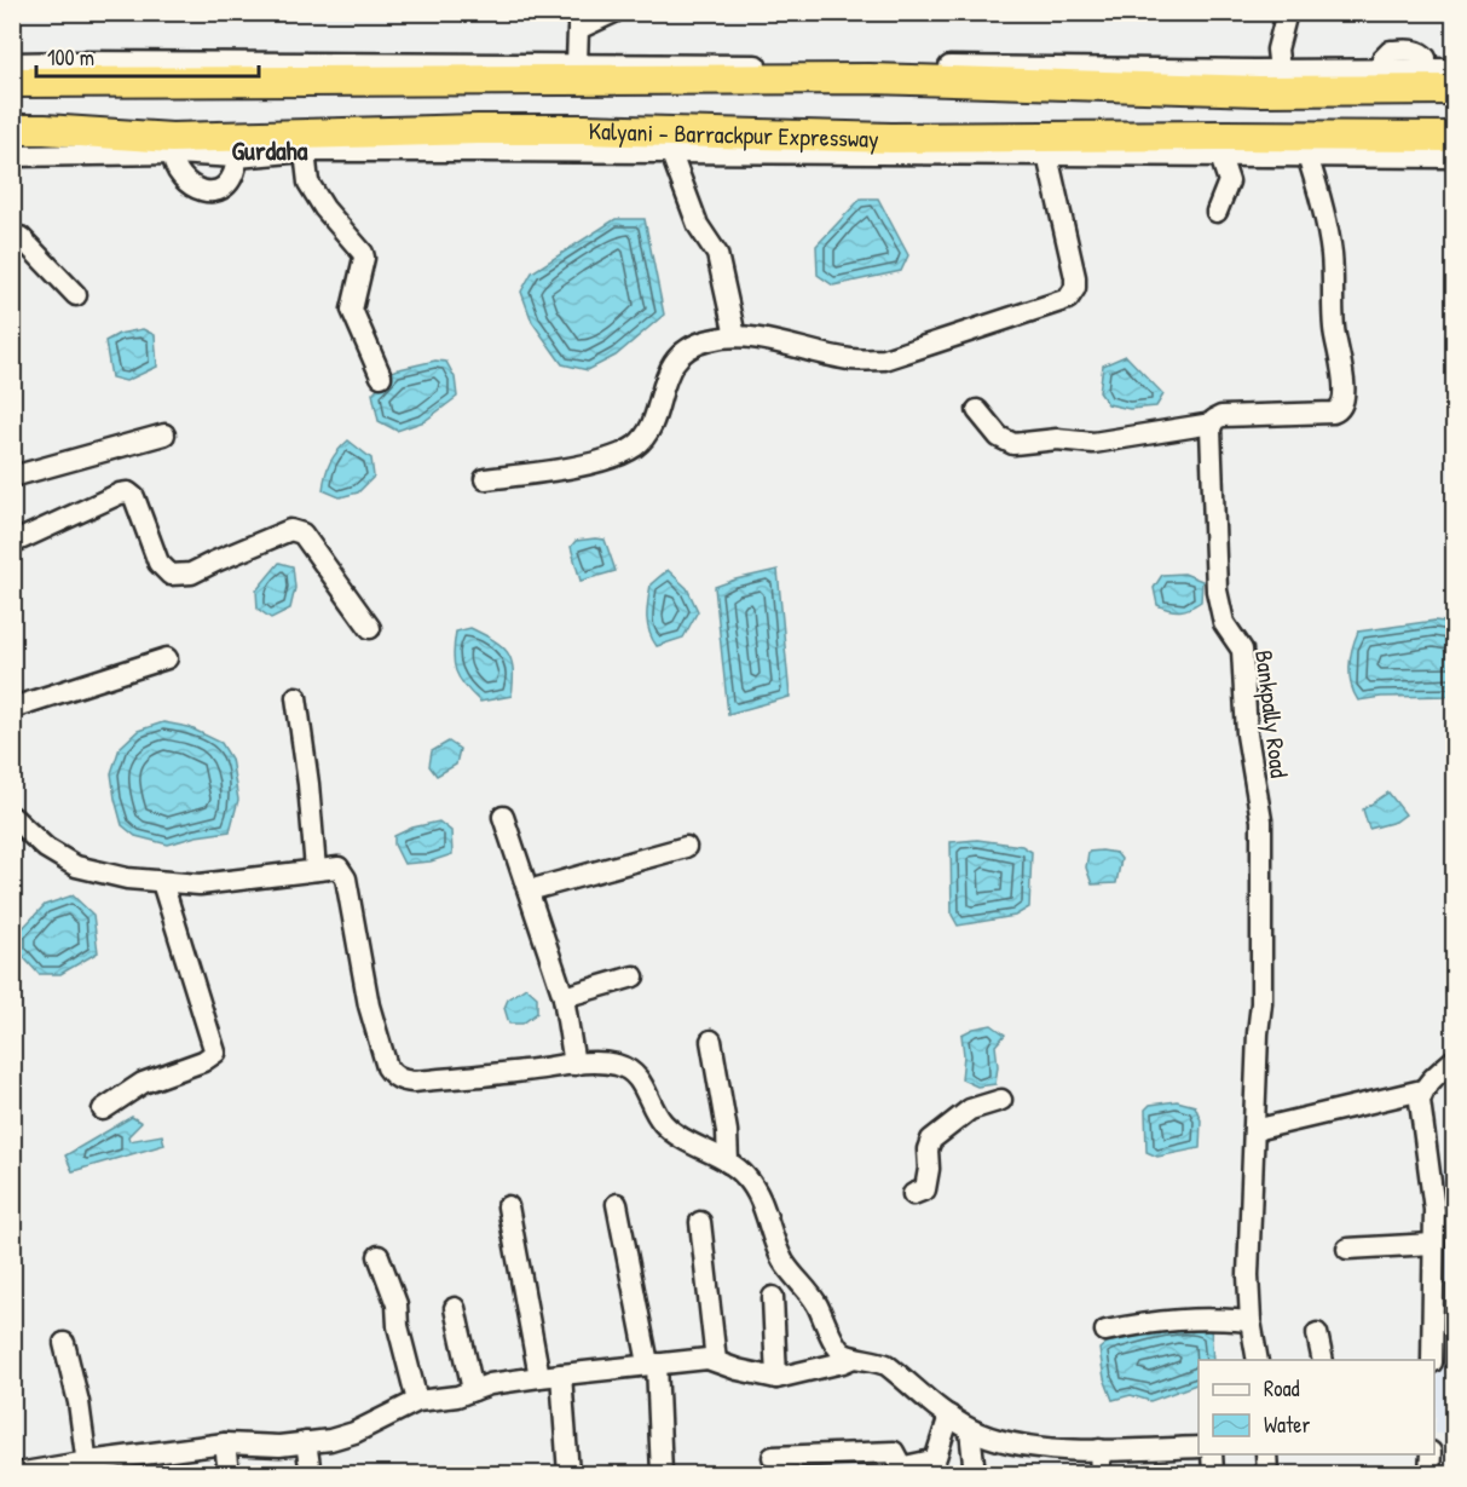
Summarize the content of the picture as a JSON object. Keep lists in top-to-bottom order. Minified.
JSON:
{"streets":{"highway":["Kalyani - Barrackpur Expressway"],"street":["Bankpally Road"]},"districts":["Gurdaha"],"legend":["Road","Water"],"scale_bar":"100 m"}
